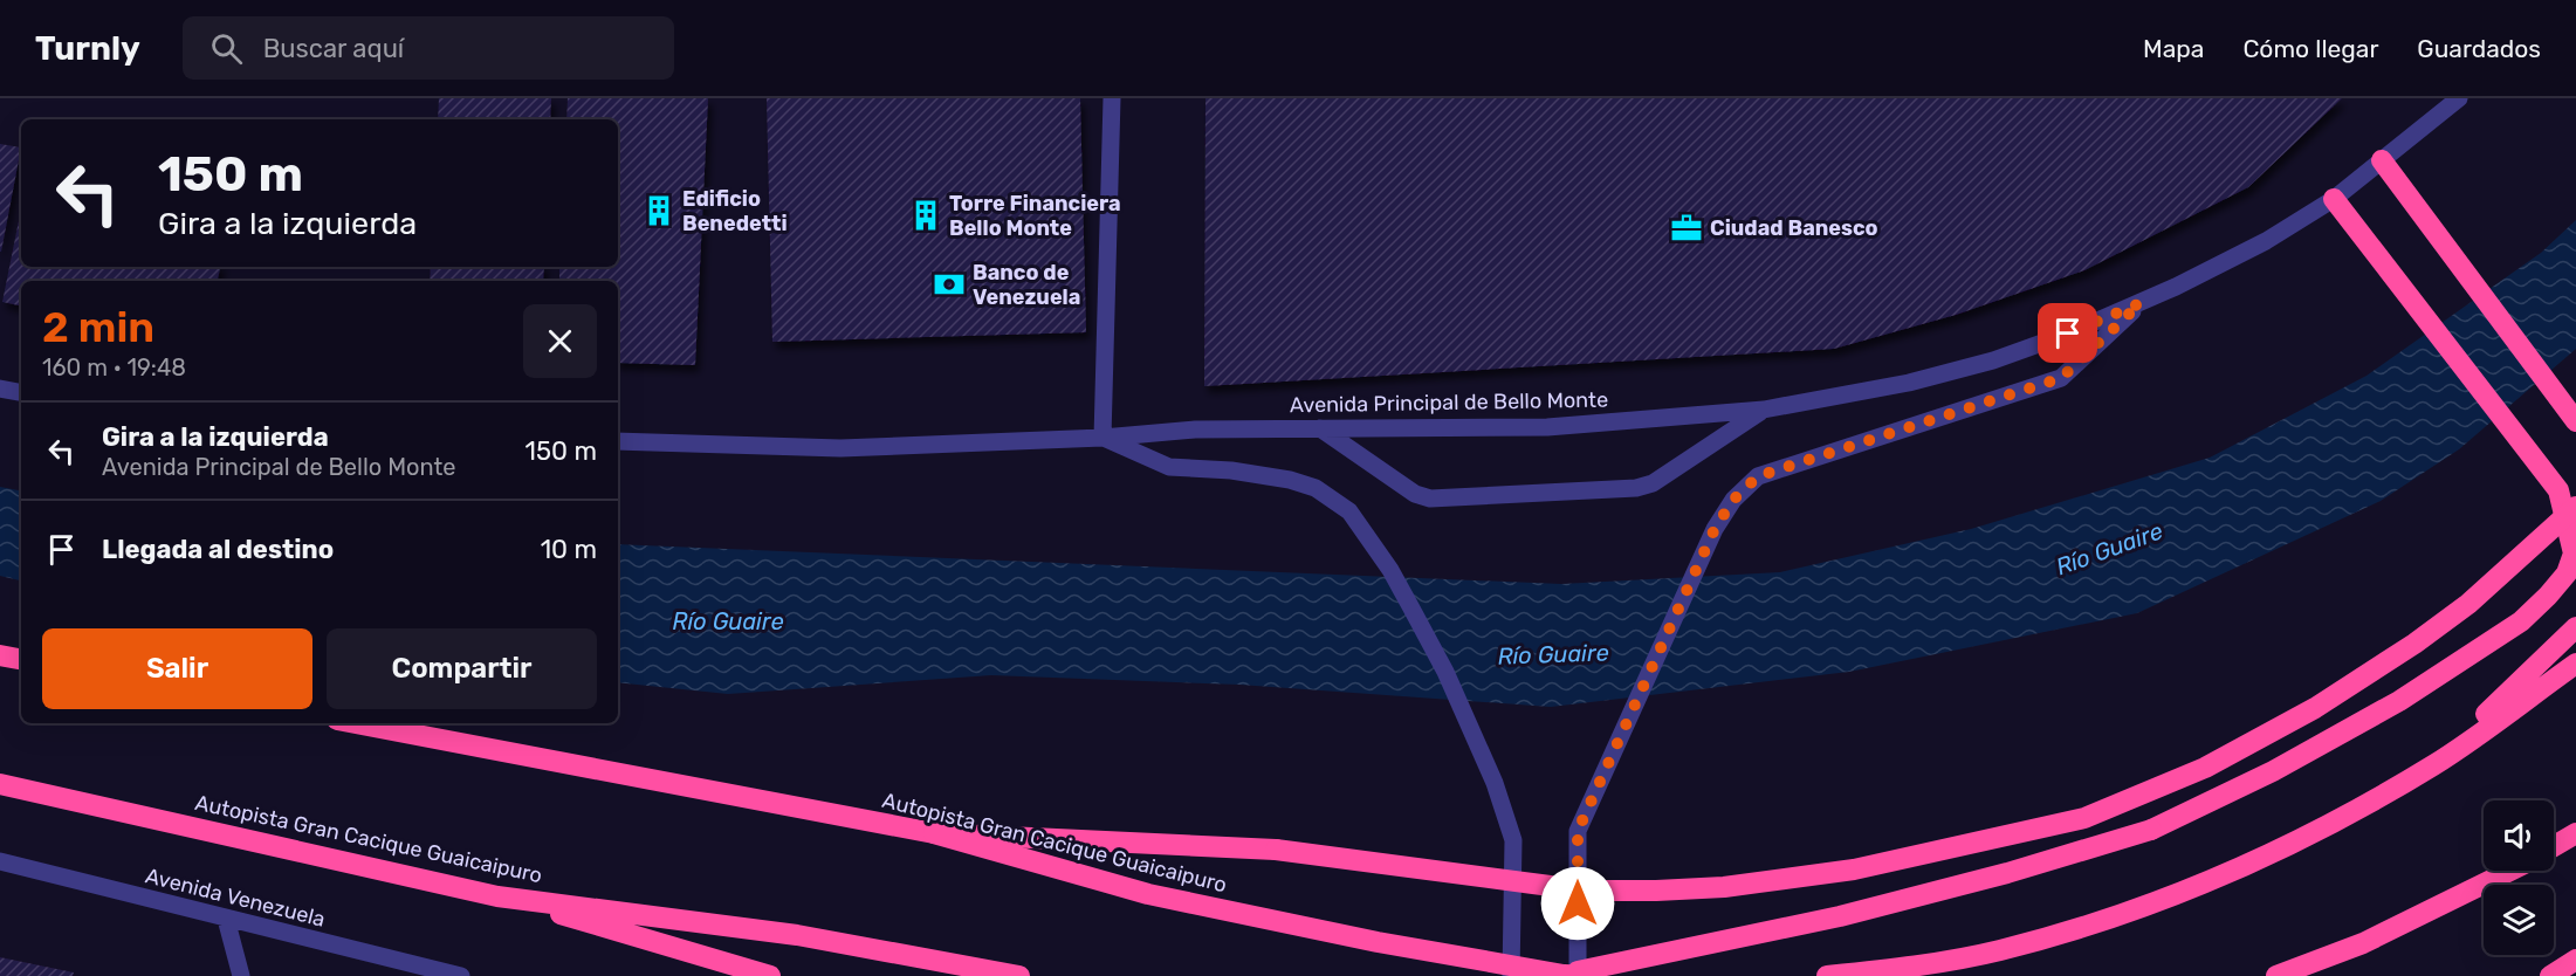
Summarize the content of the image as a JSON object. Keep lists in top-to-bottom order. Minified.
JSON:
{"streets":{"highway":["Autopista Gran Cacique Guaicaipuro"],"street":["Avenida Principal de Bello Monte","Avenida Venezuela"]},"water":["Río Guaire"],"places":{"building":["Edificio Benedetti","Torre Financiera Bello Monte"],"office":["Ciudad Banesco"],"bank":["Banco de Venezuela"]},"page":{"header":"Turnly","search":"Buscar aquí","nav":["Mapa","Cómo llegar","Guardados"],"turn":["150 m","Gira a la izquierda"],"heading":["2 min","160 m · 19:48"],"list":[{"name":"Gira a la izquierda","note":"Avenida Principal de Bello Monte","value":"150 m"},{"name":"Llegada al destino","value":"10 m"}],"buttons":["Salir","Compartir"]}}
